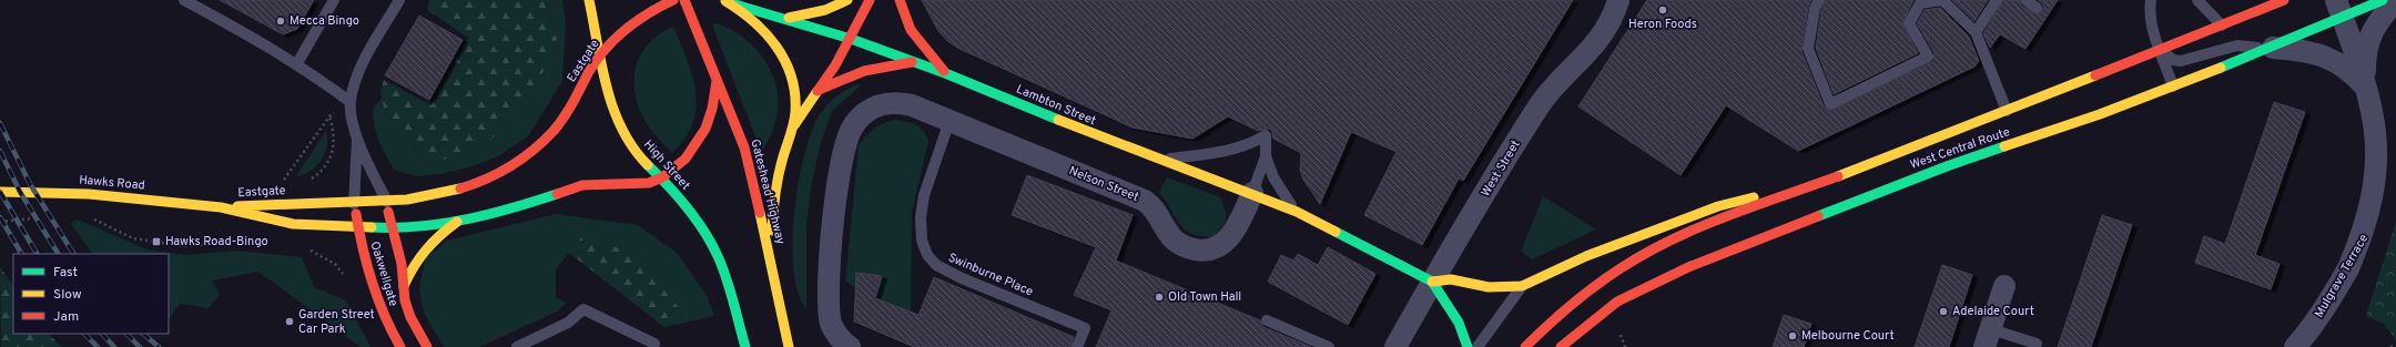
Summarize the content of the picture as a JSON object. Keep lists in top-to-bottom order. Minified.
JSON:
{"streets":{"main road":["Eastgate","Lambton Street","West Central Route","High Street","Hawks Road","Gateshead Highway","Oakwellgate"],"street":["West Street","Nelson Street","Mulgrave Terrace"],"lane":["Swinburne Place"]},"crossings":[["Eastgate","High Street"],["Eastgate","Hawks Road"],["Eastgate","Oakwellgate"],["Lambton Street","Nelson Street"],["West Central Route","Mulgrave Terrace"],["Nelson Street","Swinburne Place"]],"places":{"other":["Heron Foods","Mecca Bingo","Old Town Hall","Adelaide Court","Garden Street Car Park","Melbourne Court"],"transit":["Hawks Road-Bingo"]},"legend":["Fast","Slow","Jam"]}
